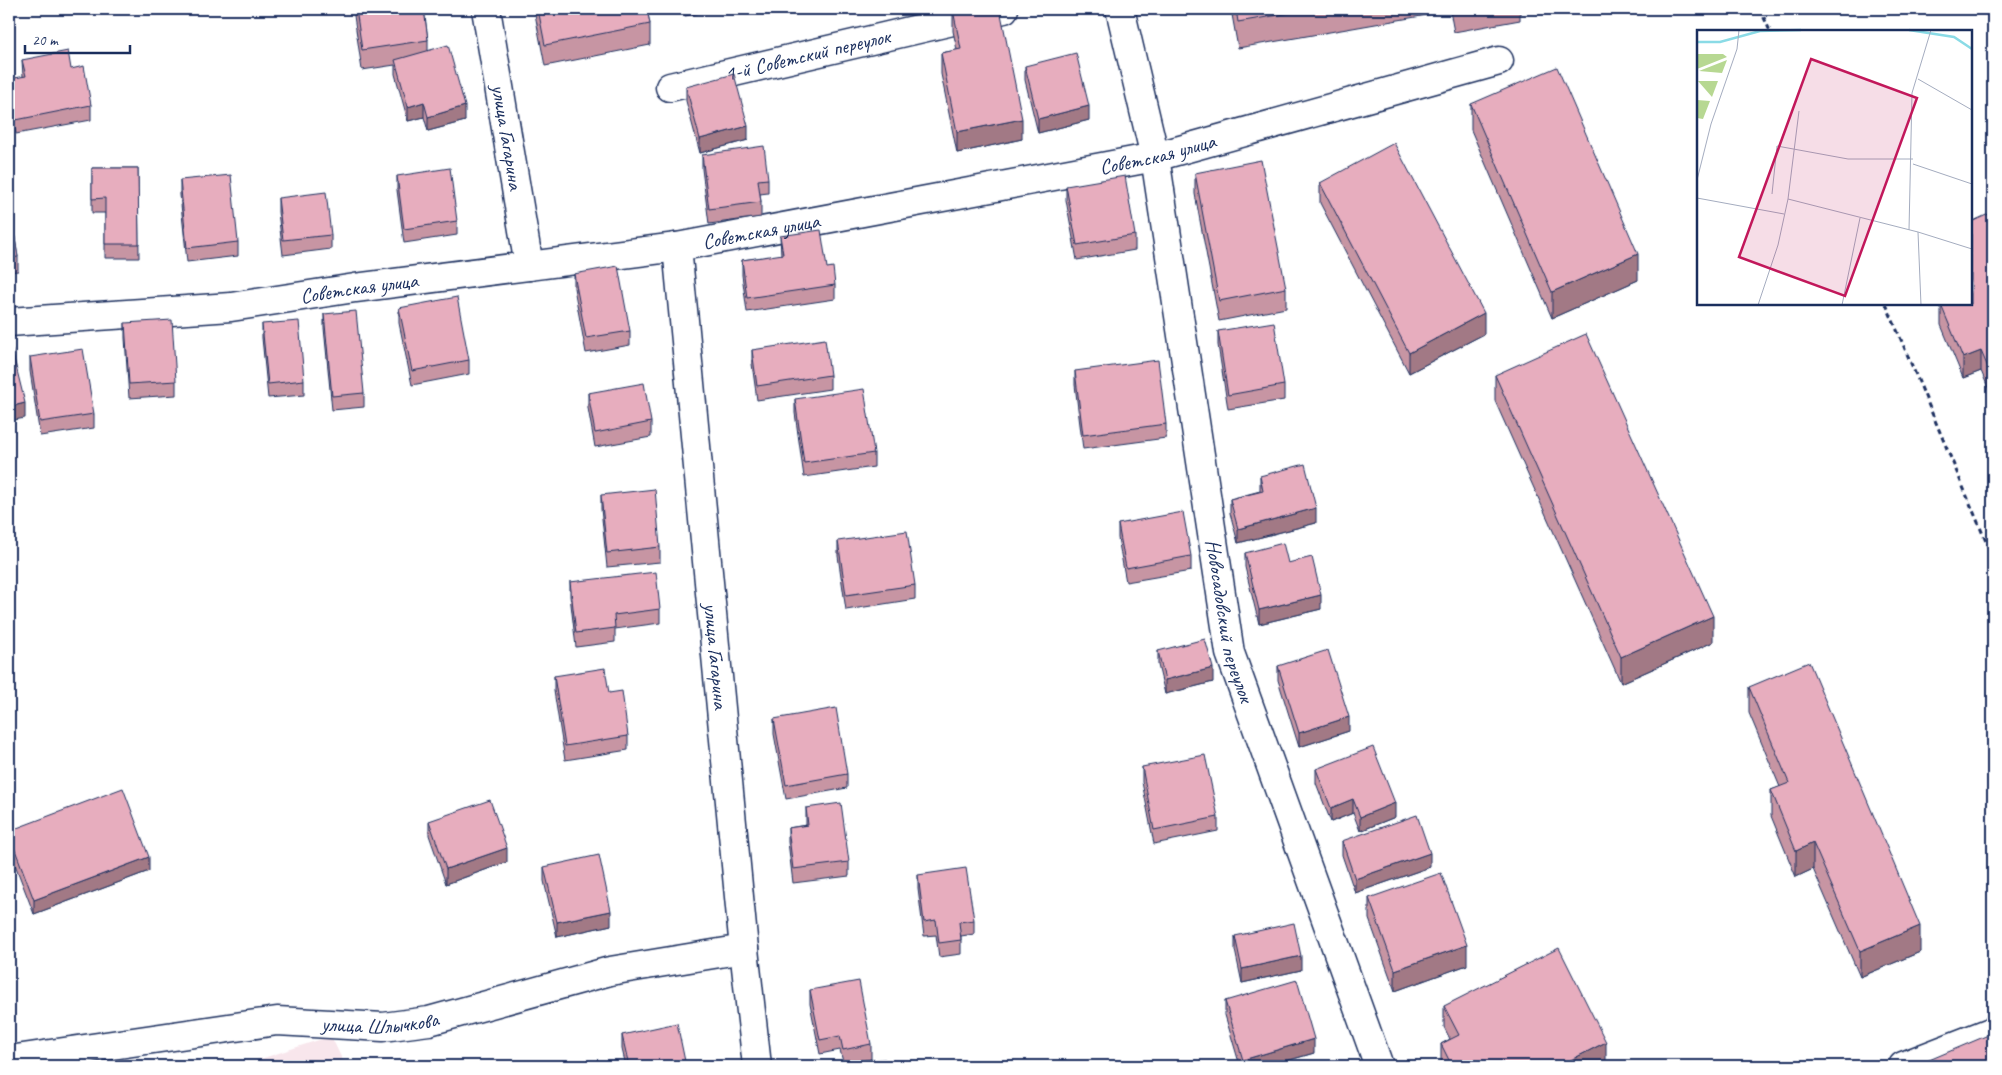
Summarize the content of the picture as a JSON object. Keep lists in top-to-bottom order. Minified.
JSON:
{"streets":{"street":["1-й Советский переулок","улица Гагарина","Советская улица","Новосадовский переулок","улица Шлычкова"]},"crossings":[["улица Гагарина","Советская улица"],["улица Гагарина","улица Шлычкова"],["Советская улица","Новосадовский переулок"]],"scale_bar":"20 m"}
